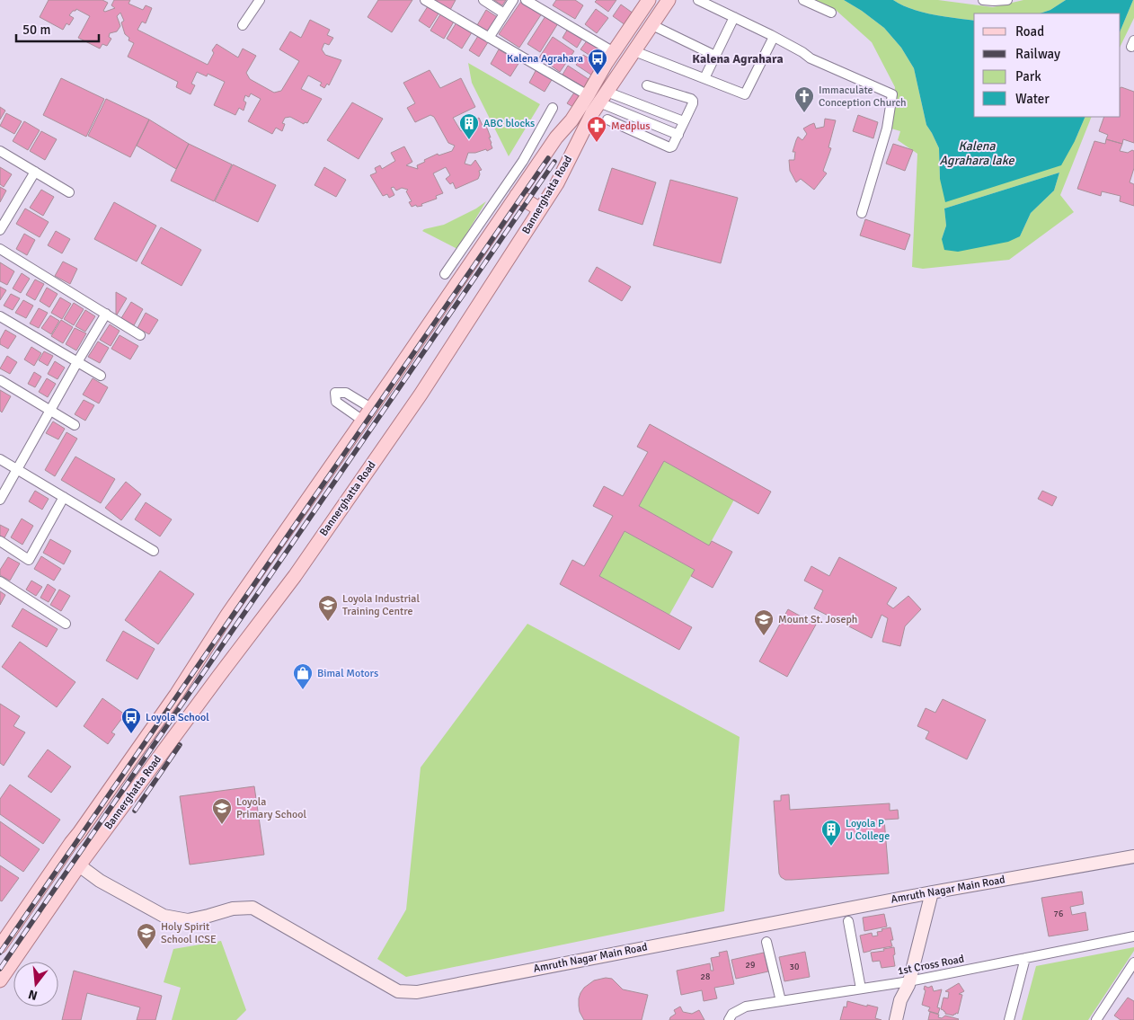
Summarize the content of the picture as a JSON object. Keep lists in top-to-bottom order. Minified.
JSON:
{"streets":{"main road":["Bannerghatta Road","Amruth Nagar Main Road"],"street":["1st Cross Road"]},"crossings":[["Bannerghatta Road","Amruth Nagar Main Road"]],"districts":["Kalena Agrahara"],"water":["Kalena Agrahara lake"],"places":{"bus stop":["Kalena Agrahara","Loyola School"],"church":["Immaculate Conception Church"],"building":["ABC blocks","Loyola P U College"],"pharmacy":["Medplus"],"school or university":["Loyola Industrial Training Centre","Mount St. Joseph","Loyola Primary School","Holy Spirit School ICSE"],"shop":["Bimal Motors"]},"house_numbers":["76","29","30","28"],"legend":["Road","Railway","Park","Water"],"scale_bar":"50 m","north":"bottom"}
